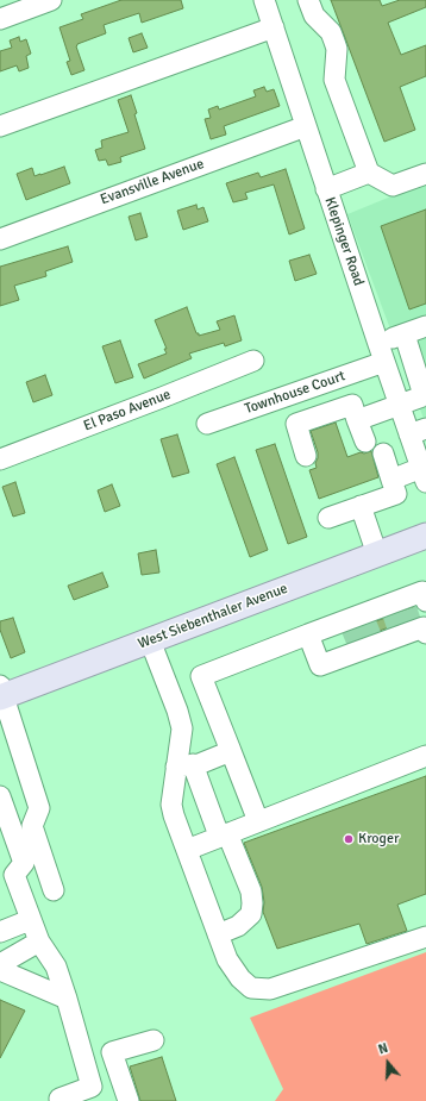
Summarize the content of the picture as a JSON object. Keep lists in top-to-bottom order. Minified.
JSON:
{"streets":{"main road":["West Siebenthaler Avenue"],"street":["Evansville Avenue","Klepinger Road","Townhouse Court","El Paso Avenue"]},"crossings":[["Evansville Avenue","Klepinger Road"],["Klepinger Road","Townhouse Court"]],"places":["Kroger"],"north":"top"}
